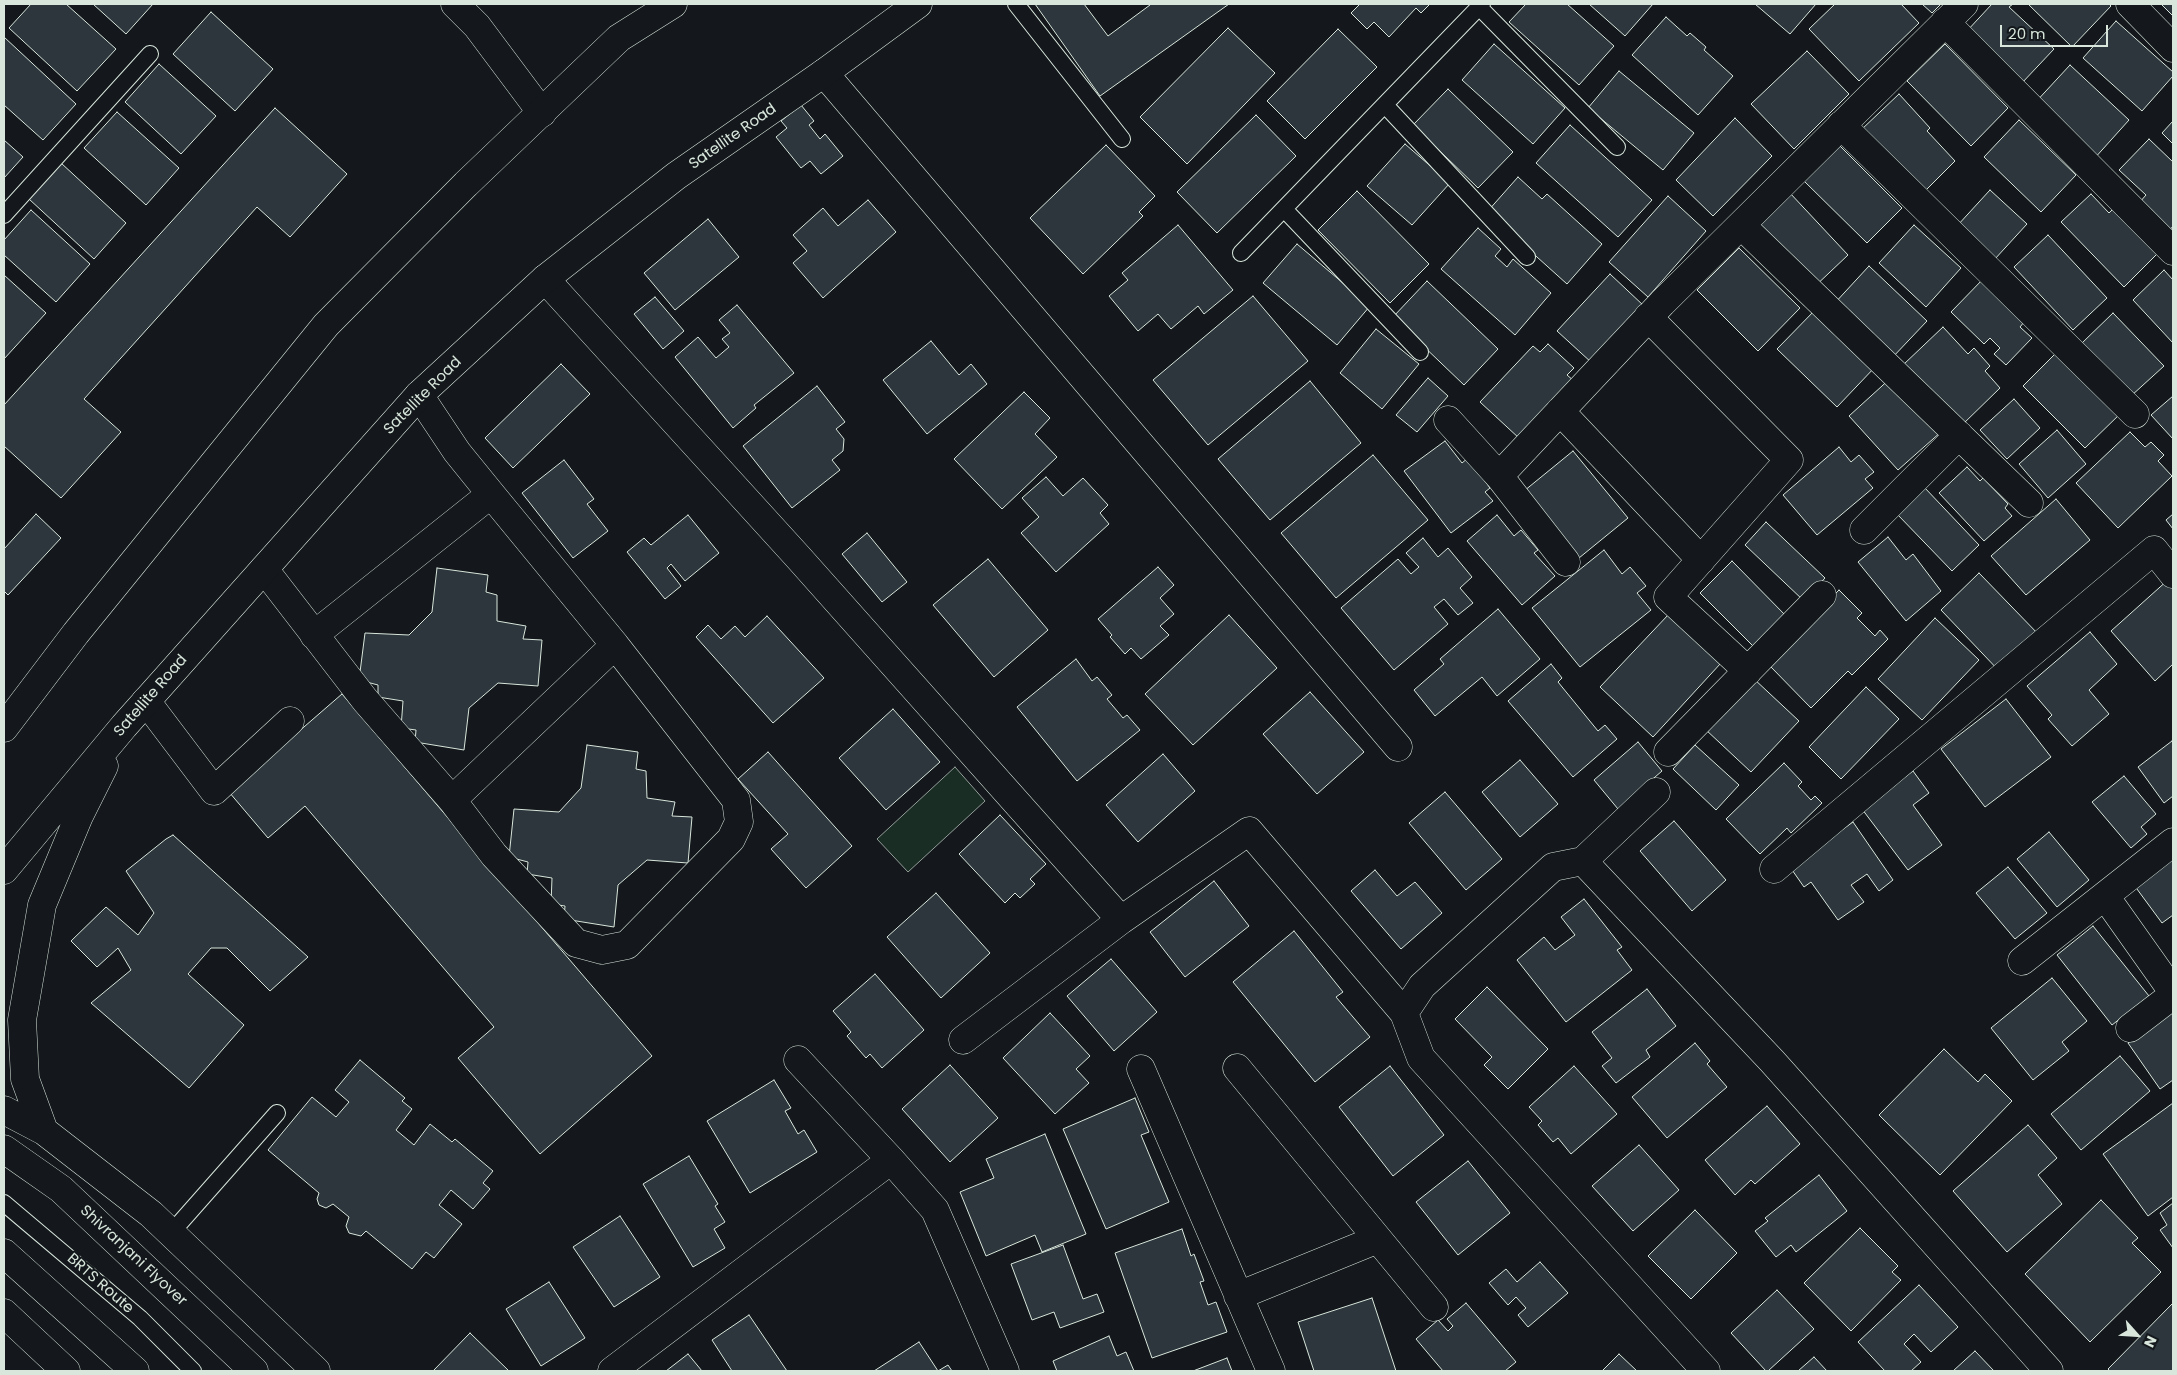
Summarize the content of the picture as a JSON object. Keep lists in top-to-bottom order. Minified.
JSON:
{"streets":{"street":["Satellite Road","Shivranjani Flyover"],"lane":["BRTS Route"]},"scale_bar":"20 m","north":"bottom right"}
